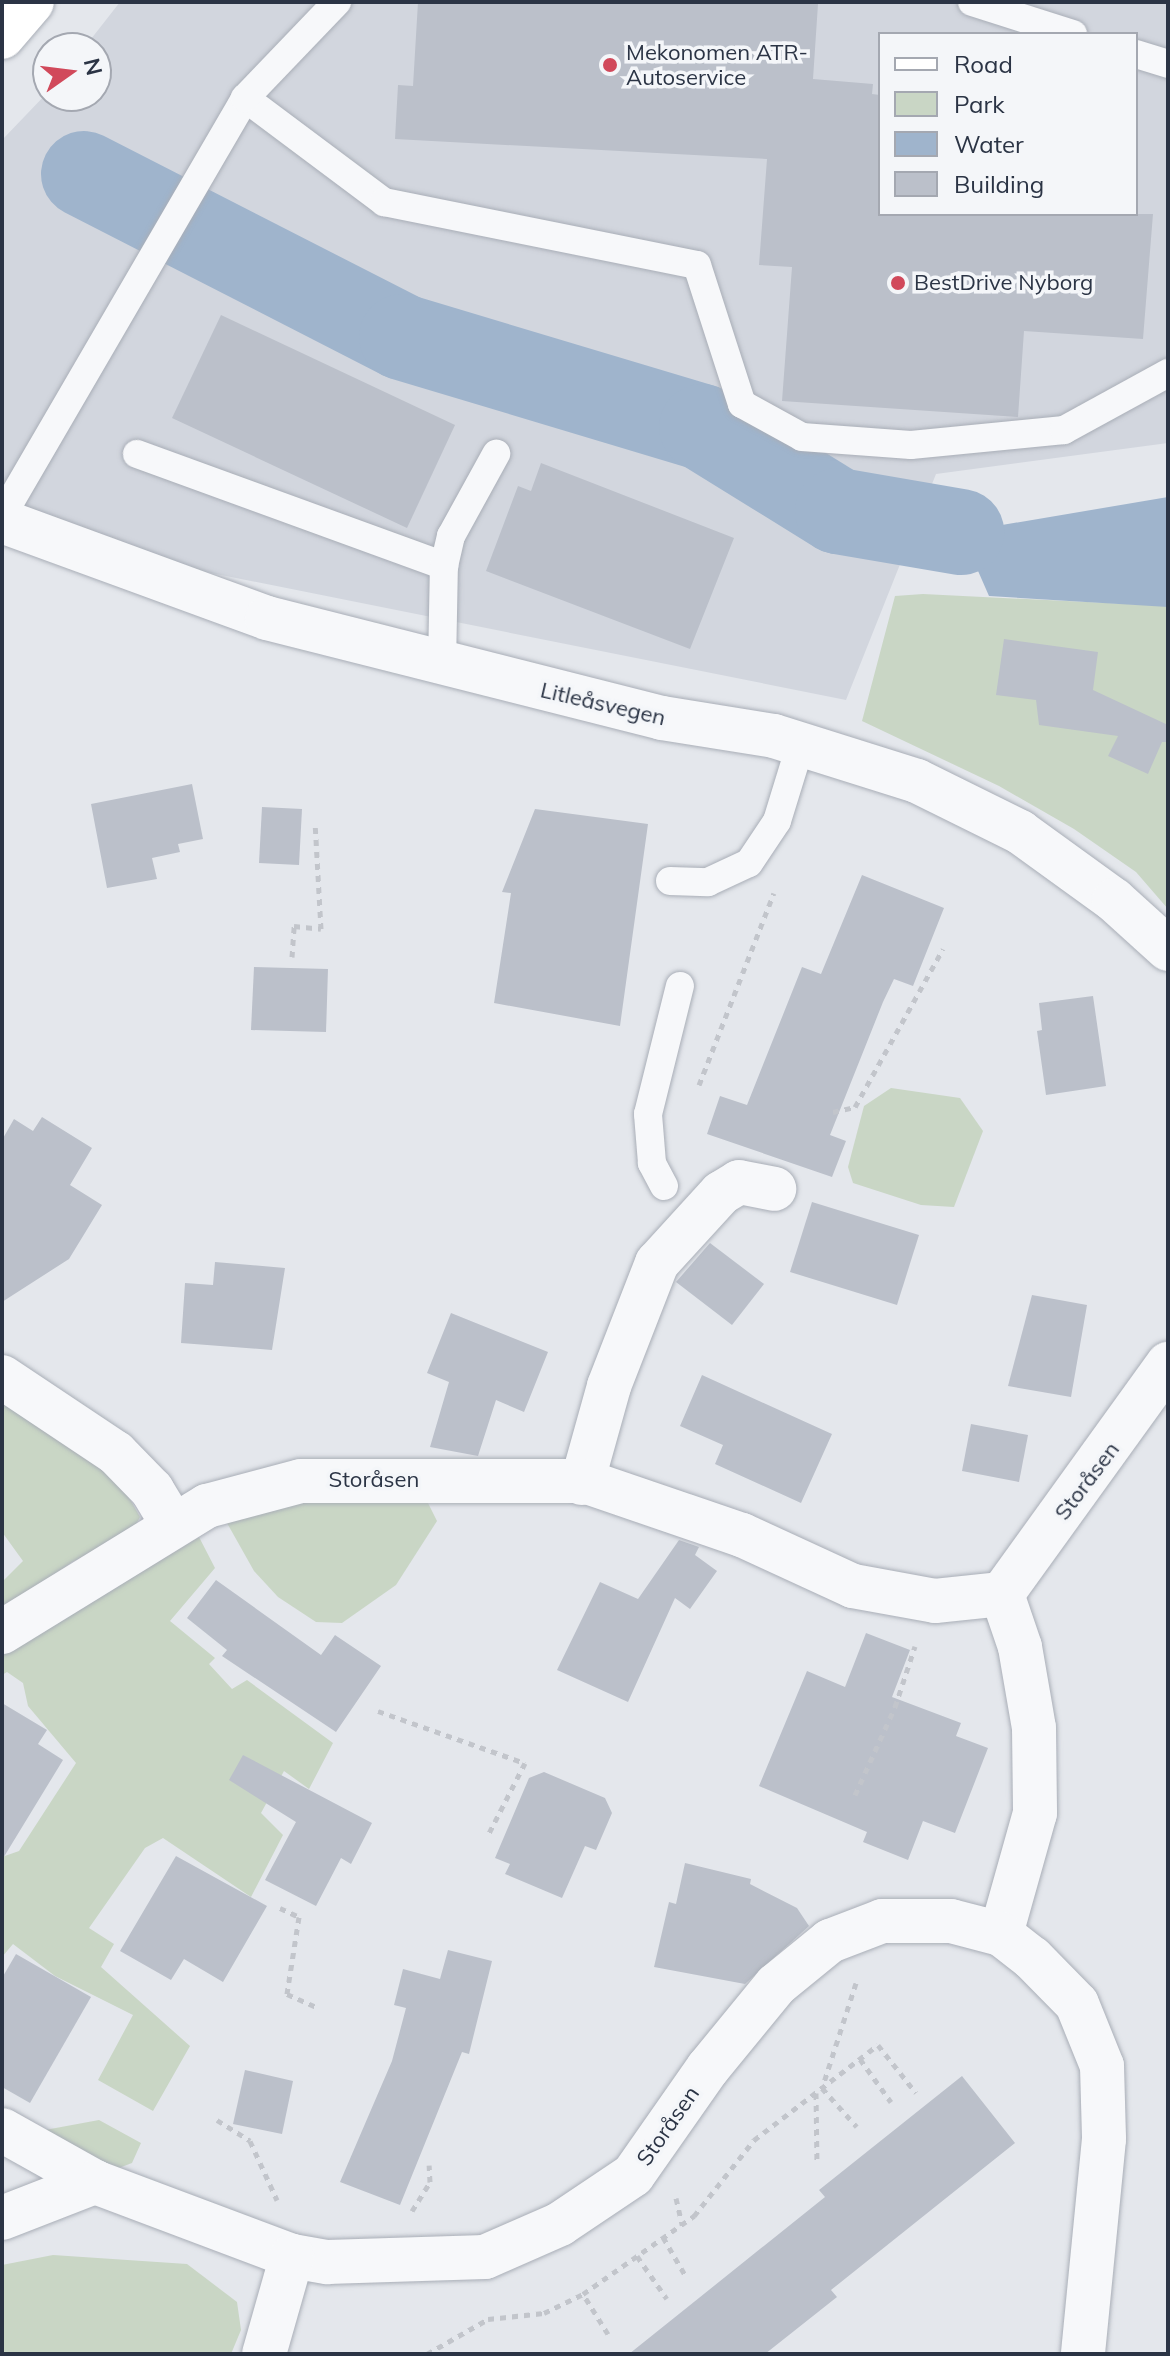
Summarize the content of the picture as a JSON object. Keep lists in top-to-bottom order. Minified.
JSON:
{"streets":{"street":["Litleåsvegen","Storåsen"]},"places":["Mekonomen ATR- Autoservice","BestDrive Nyborg"],"legend":["Road","Park","Water","Building"],"north":"right"}
